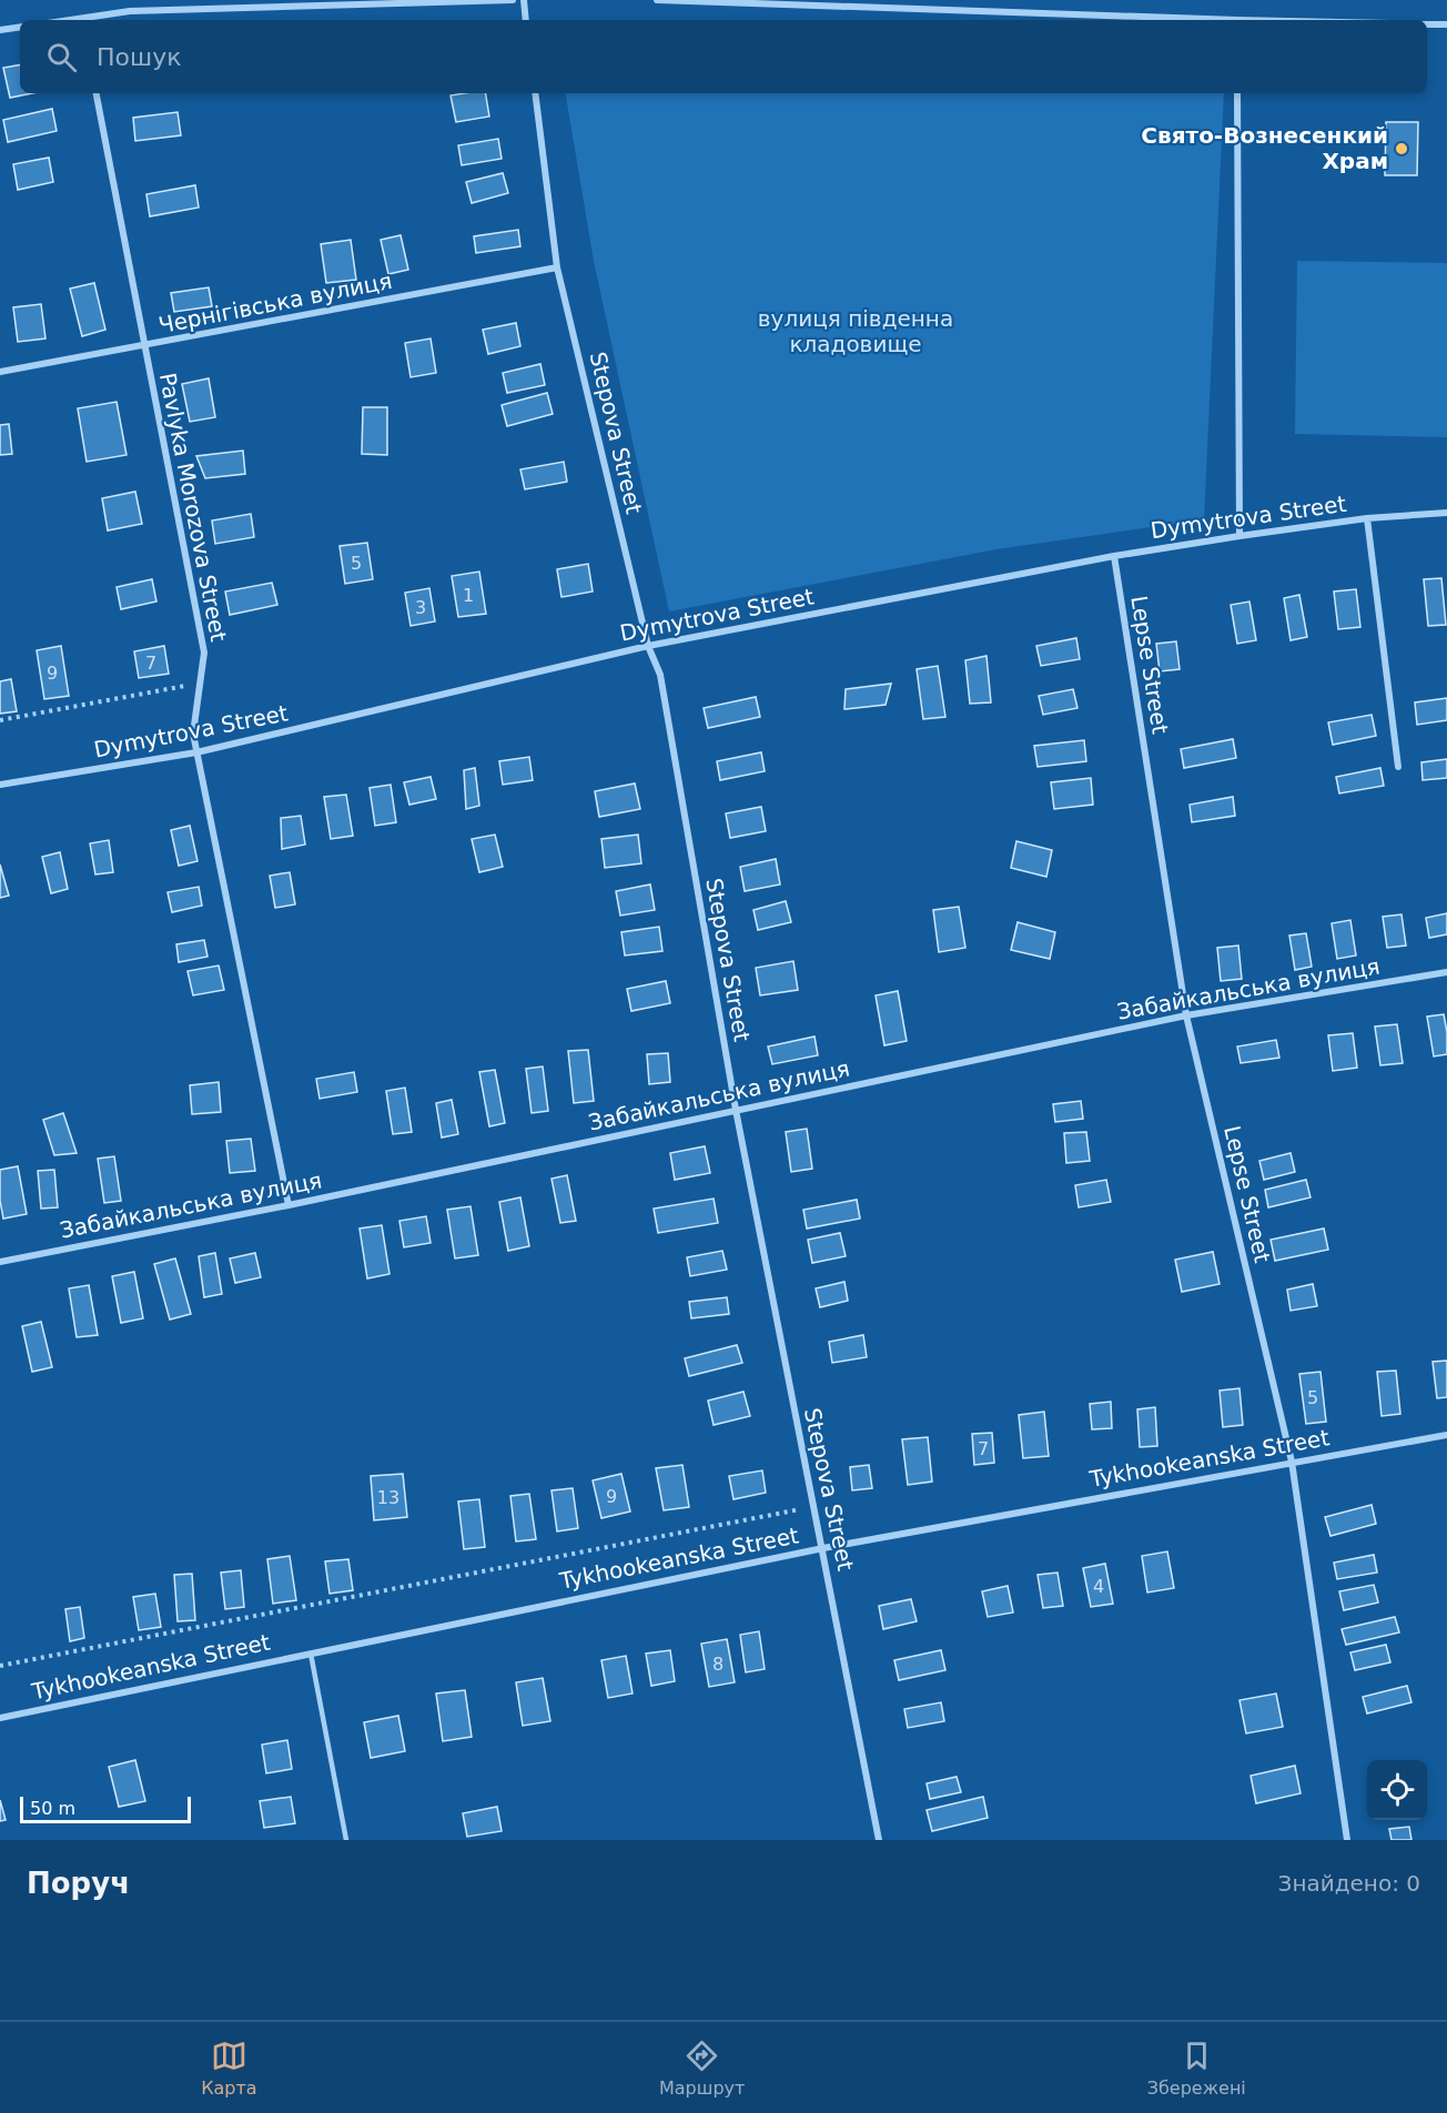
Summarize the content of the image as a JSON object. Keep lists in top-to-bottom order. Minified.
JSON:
{"streets":{"street":["Чернігівська вулиця","Stepova Street","Pavlyka Morozova Street","Dymytrova Street","Lepse Street","Забайкальська вулиця","Tykhookeanska Street"]},"crossings":[["Чернігівська вулиця","Stepova Street"],["Чернігівська вулиця","Pavlyka Morozova Street"],["Stepova Street","Dymytrova Street"],["Stepova Street","Забайкальська вулиця"],["Stepova Street","Tykhookeanska Street"],["Pavlyka Morozova Street","Dymytrova Street"],["Pavlyka Morozova Street","Забайкальська вулиця"],["Dymytrova Street","Lepse Street"],["Lepse Street","Забайкальська вулиця"],["Lepse Street","Tykhookeanska Street"]],"parks":["вулиця південна кладовище"],"places":["Свято-Вознесенкий Храм"],"house_numbers":["5","1","3","7","9","5","7","9","13","4","8"],"scale_bar":"50 m","page":{"search":"Пошук","scale":"50 m","heading":["Поруч","Знайдено: 0"],"nav":["Карта","Маршрут","Збережені"]}}
